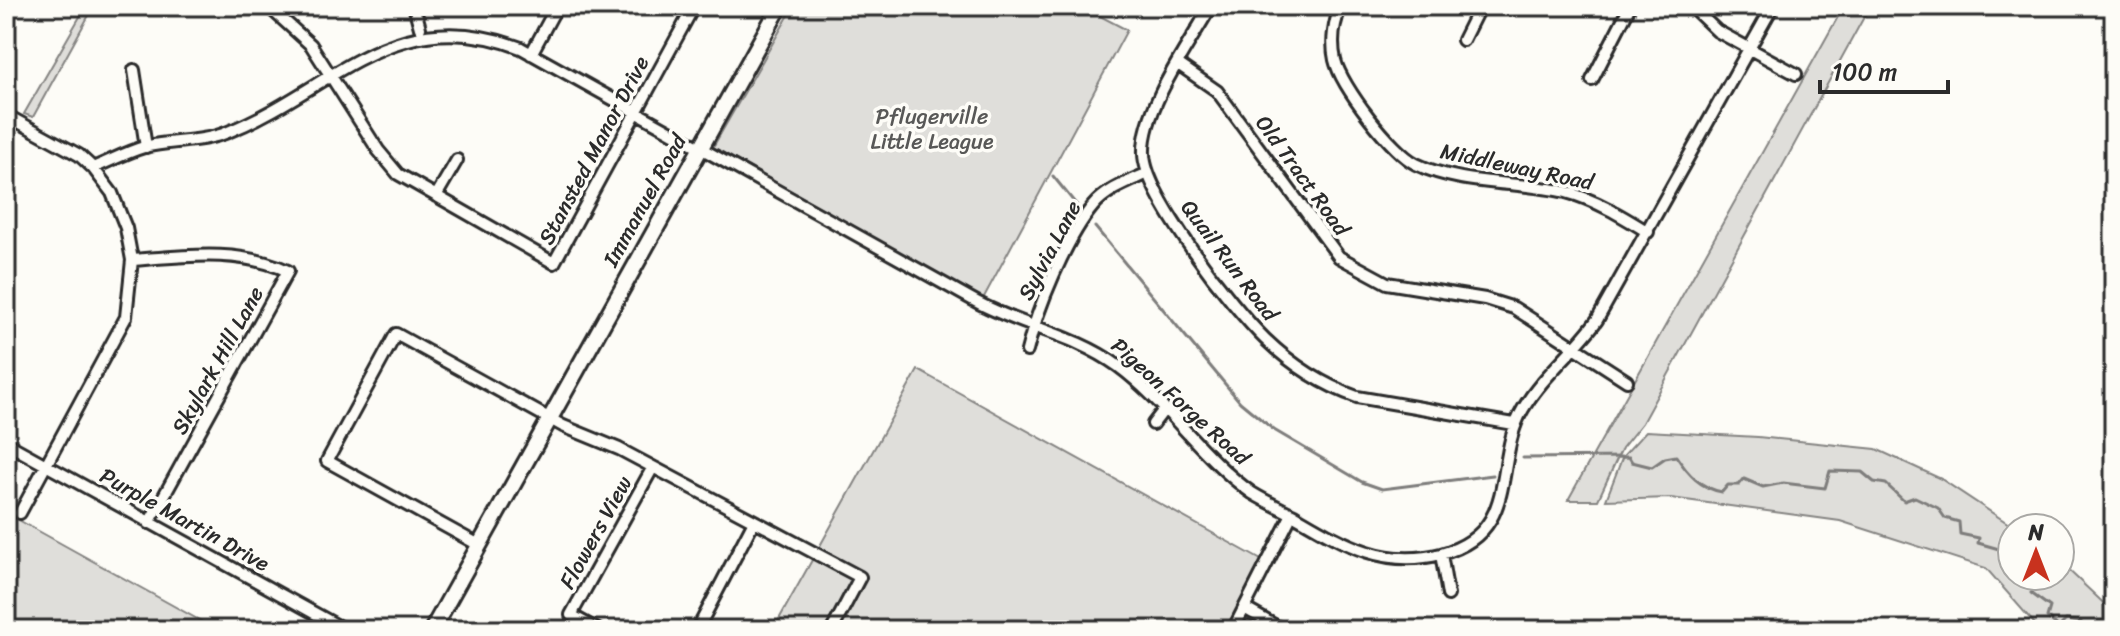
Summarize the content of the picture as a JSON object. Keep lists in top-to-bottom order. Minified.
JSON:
{"streets":{"street":["Stansted Manor Drive","Middleway Road","Old Tract Road","Immanuel Road","Sylvia Lane","Quail Run Road","Skylark Hill Lane","Pigeon Forge Road","Purple Martin Drive","Flowers View"]},"crossings":[["Stansted Manor Drive","Pigeon Forge Road"],["Middleway Road","Pigeon Forge Road"],["Old Tract Road","Quail Run Road"],["Old Tract Road","Pigeon Forge Road"],["Immanuel Road","Pigeon Forge Road"],["Sylvia Lane","Quail Run Road"],["Sylvia Lane","Pigeon Forge Road"],["Quail Run Road","Pigeon Forge Road"],["Skylark Hill Lane","Purple Martin Drive"]],"parks":["Pflugerville Little League"],"scale_bar":"100 m","north":"top"}
